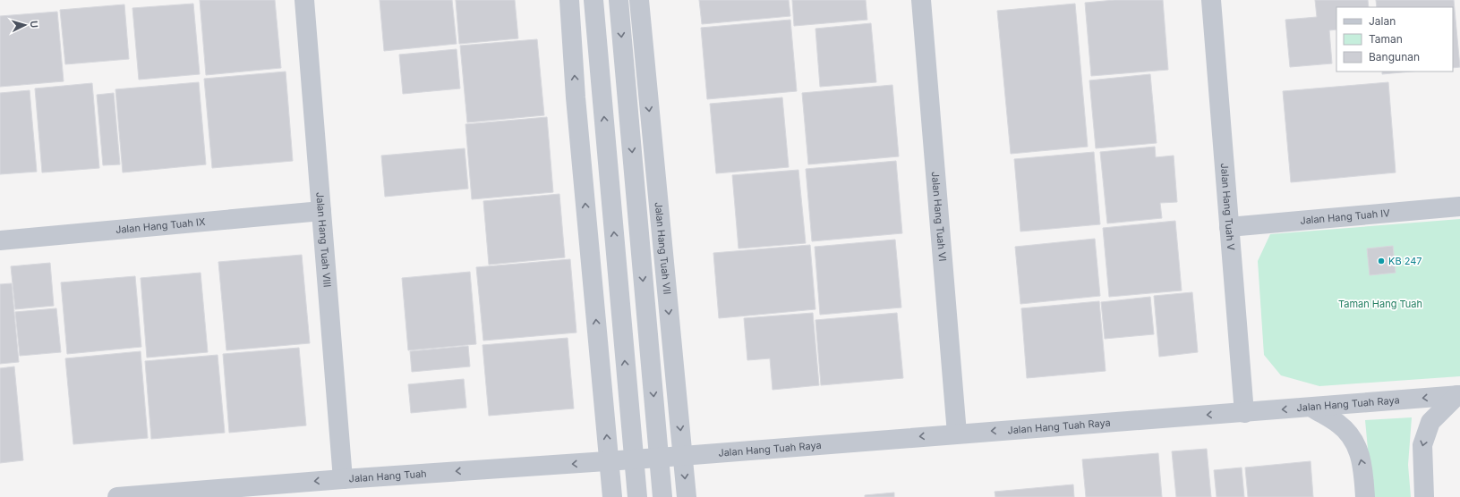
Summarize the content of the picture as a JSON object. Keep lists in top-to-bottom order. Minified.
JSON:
{"streets":{"street":["Jalan Hang Tuah V","Jalan Hang Tuah IV","Jalan Hang Tuah VI","Jalan Hang Tuah IX","Jalan Hang Tuah VIII","Jalan Hang Tuah VII","Jalan Hang Tuah Raya","Jalan Hang Tuah"]},"crossings":[["Jalan Hang Tuah V","Jalan Hang Tuah IV"],["Jalan Hang Tuah V","Jalan Hang Tuah Raya"],["Jalan Hang Tuah VI","Jalan Hang Tuah Raya"],["Jalan Hang Tuah IX","Jalan Hang Tuah VIII"],["Jalan Hang Tuah VIII","Jalan Hang Tuah"],["Jalan Hang Tuah VII","Jalan Hang Tuah Raya"],["Jalan Hang Tuah Raya","Jalan Hang Tuah"]],"one_way":["Jalan Hang Tuah Raya","Jalan Hang Tuah"],"parks":["Taman Hang Tuah"],"places":["KB 247"],"legend":["Jalan","Taman","Bangunan"],"north":"right"}
